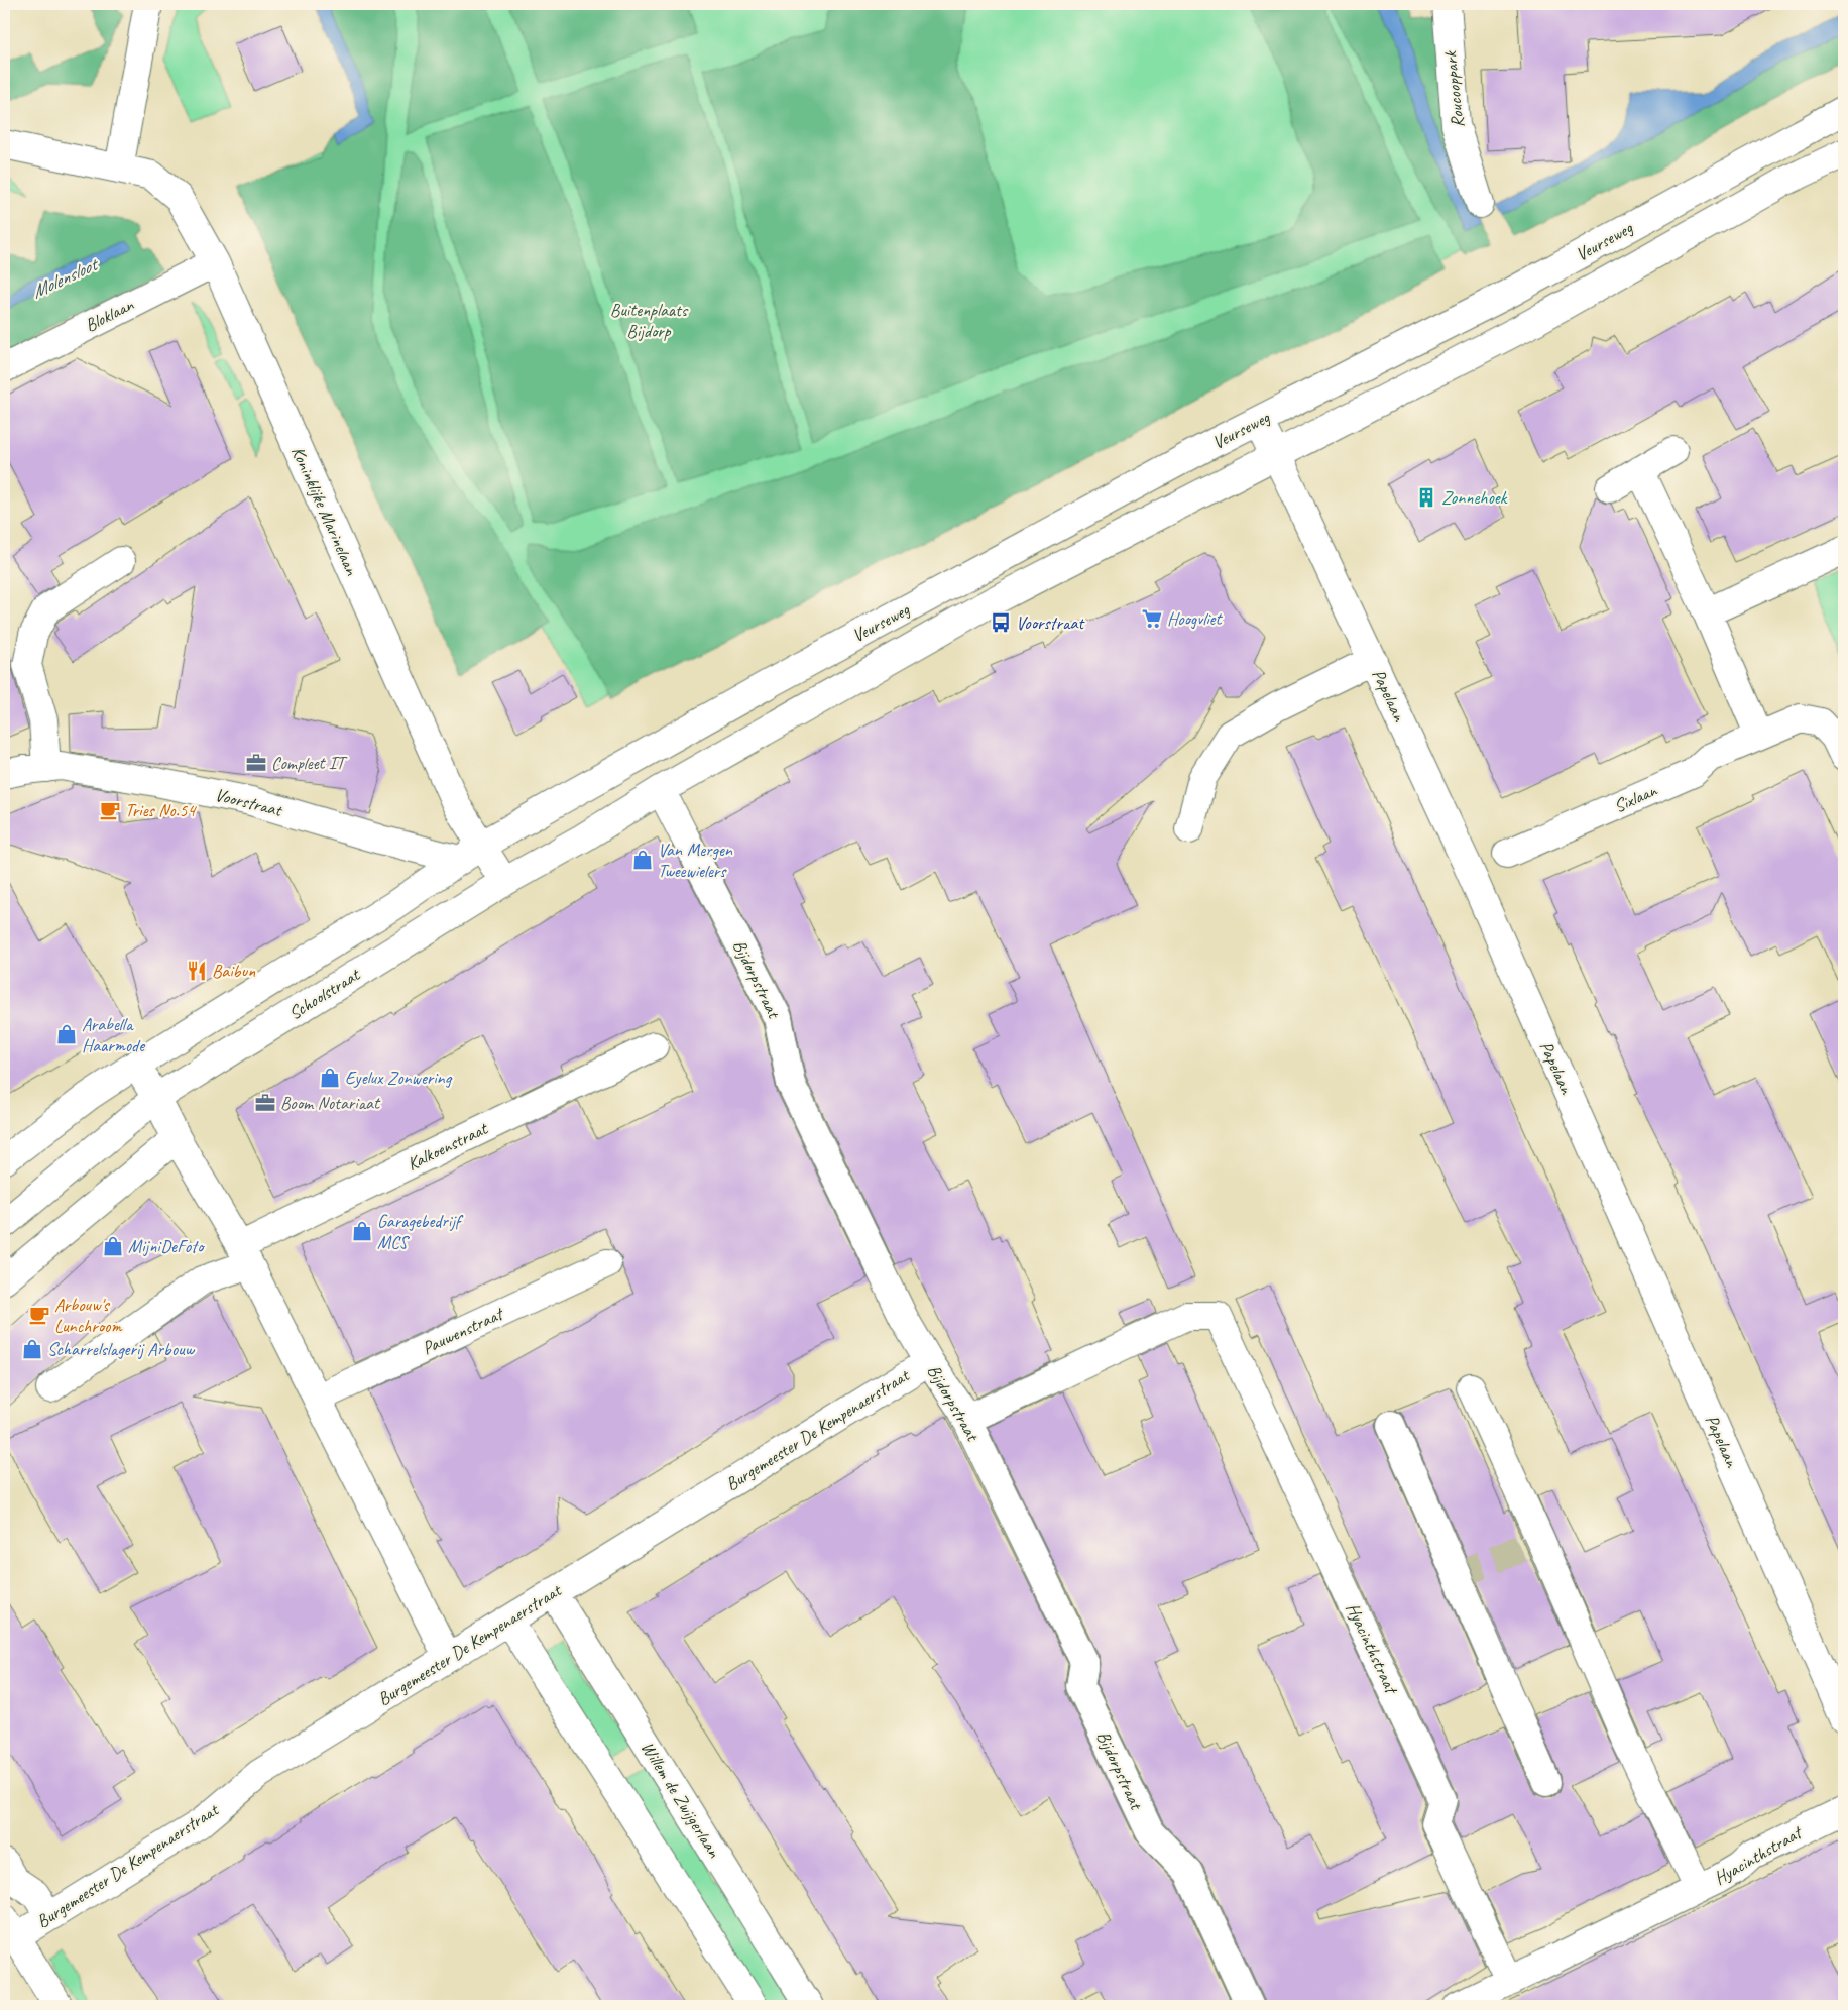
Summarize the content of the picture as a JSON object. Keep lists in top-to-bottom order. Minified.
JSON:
{"streets":{"street":["Roucooppark","Veurseweg","Bloklaan","Koninklijke Marinelaan","Papelaan","Sixlaan","Voorstraat","Bijdorpstraat","Schoolstraat","Kalkoenstraat","Pauwenstraat","Burgemeester De Kempenaerstraat","Hyacinthstraat","Willem de Zwijgerlaan"]},"crossings":[["Veurseweg","Papelaan"],["Veurseweg","Bijdorpstraat"],["Veurseweg","Schoolstraat"],["Bloklaan","Koninklijke Marinelaan"],["Koninklijke Marinelaan","Voorstraat"],["Koninklijke Marinelaan","Schoolstraat"],["Voorstraat","Schoolstraat"],["Bijdorpstraat","Schoolstraat"],["Bijdorpstraat","Burgemeester De Kempenaerstraat"],["Bijdorpstraat","Hyacinthstraat"],["Burgemeester De Kempenaerstraat","Willem de Zwijgerlaan"]],"water":["Molensloot"],"parks":["Buitenplaats Bijdorp"],"places":{"building":["Zonnehoek"],"supermarket":["Hoogvliet"],"bus stop":["Voorstraat"],"office":["Compleet IT","Boom Notariaat"],"cafe":["Tries No.54","Arbouw's Lunchroom"],"shop":["Van Mergen Tweewielers","Arabella Haarmode","Eyelux Zonwering","Garagebedrijf MCS","MijniDeFoto","Scharrelslagerij Arbouw"],"restaurant":["Baibun"]}}
